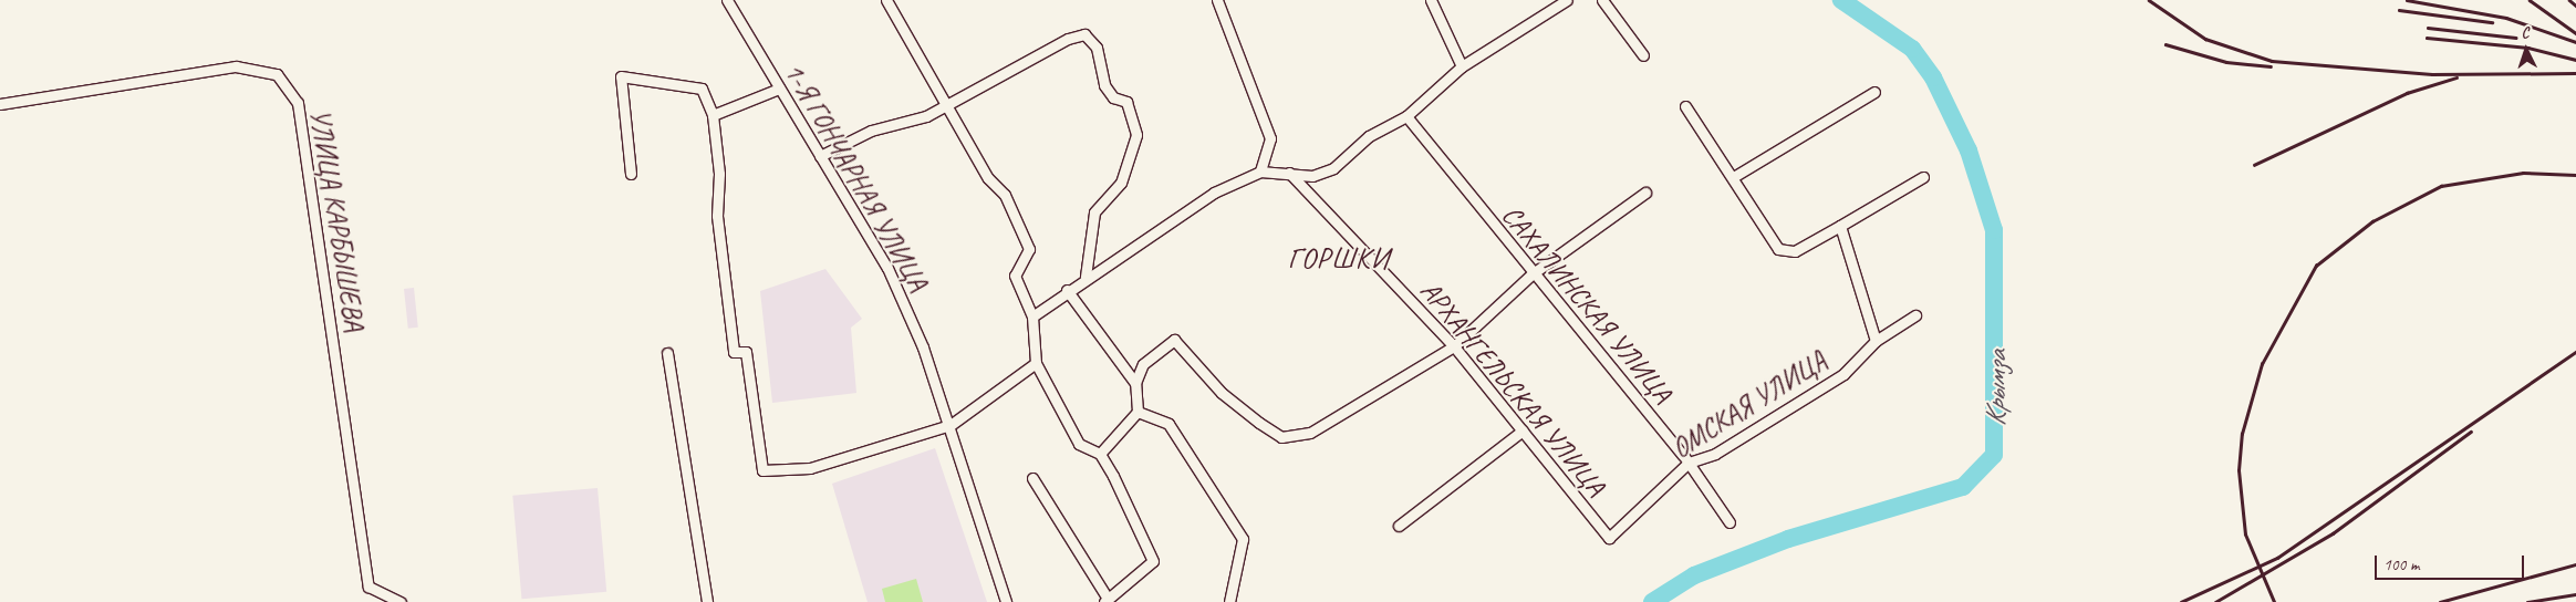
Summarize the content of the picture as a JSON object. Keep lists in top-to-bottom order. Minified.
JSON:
{"streets":{"street":["1-Я ГОНЧАРНАЯ УЛИЦА","УЛИЦА КАРБЫШЕВА","САХАЛИНСКАЯ УЛИЦА","АРХАНГЕЛЬСКАЯ УЛИЦА","ОМСКАЯ УЛИЦА"]},"crossings":[["САХАЛИНСКАЯ УЛИЦА","ОМСКАЯ УЛИЦА"],["АРХАНГЕЛЬСКАЯ УЛИЦА","ОМСКАЯ УЛИЦА"]],"districts":["ГОРШКИ"],"water":["Крымза"],"scale_bar":"100 m","north":"top"}
